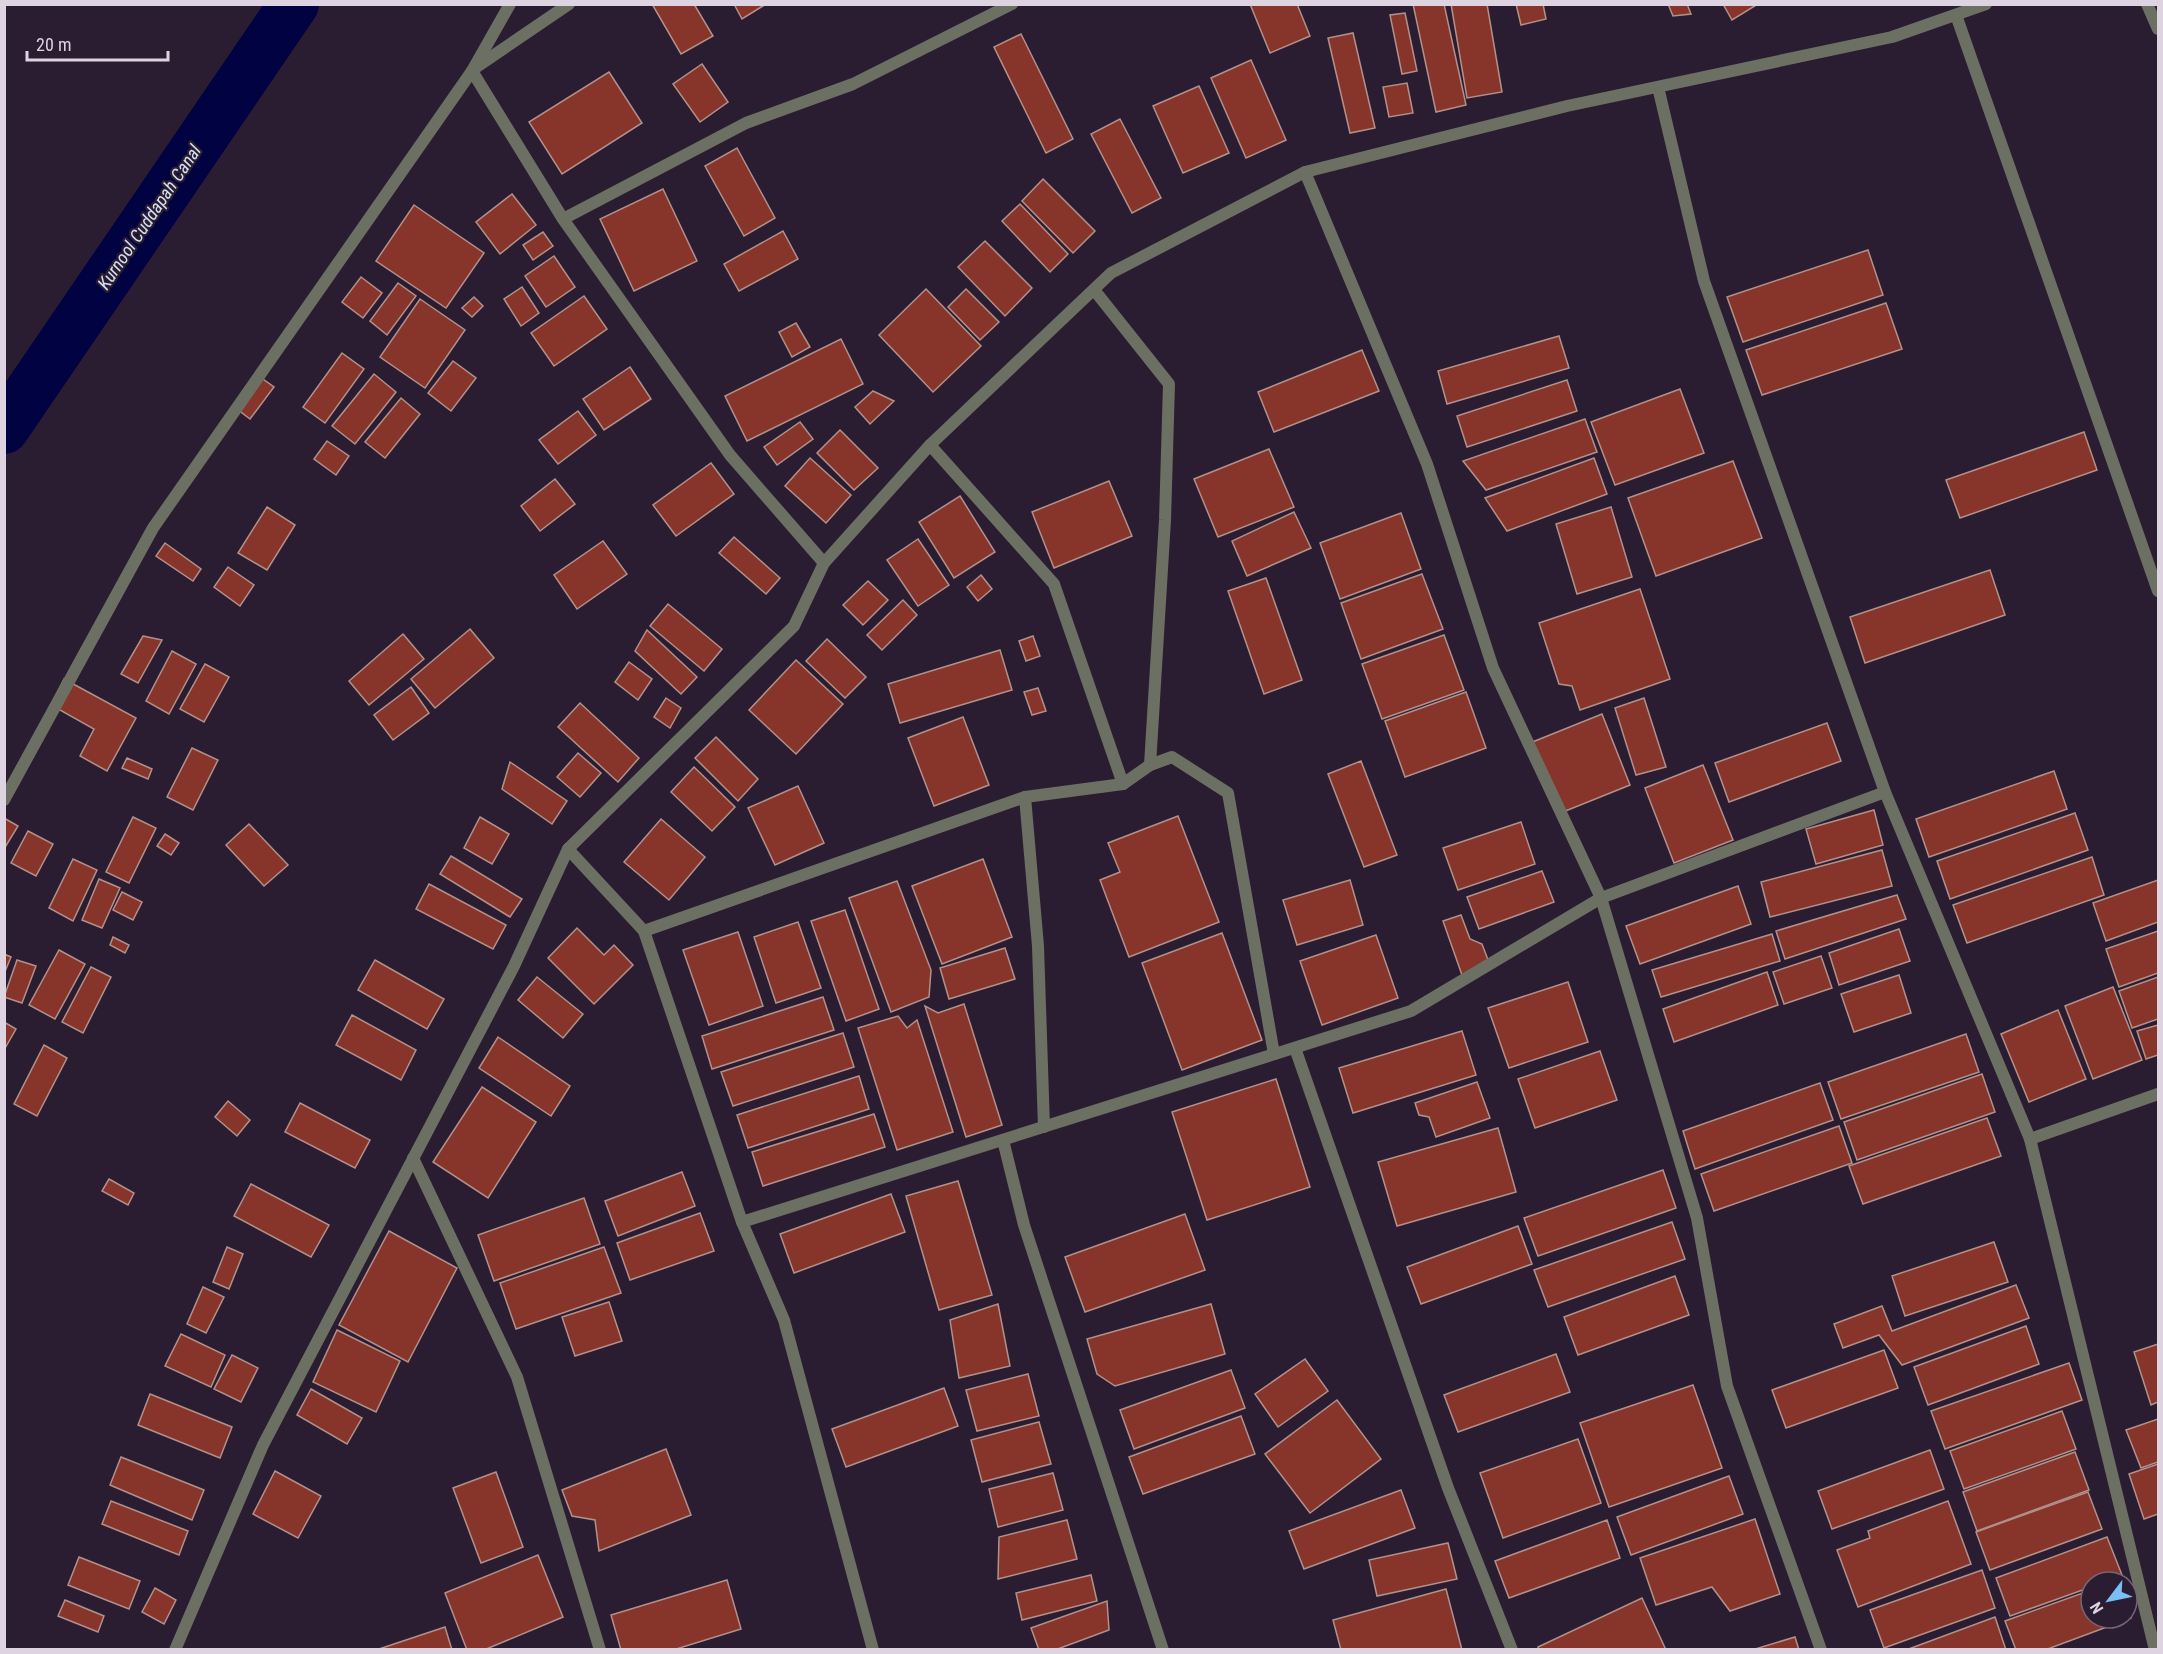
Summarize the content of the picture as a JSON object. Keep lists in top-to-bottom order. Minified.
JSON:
{"water":["Kurnool Cuddapah Canal"],"scale_bar":"20 m","north":"bottom left"}
